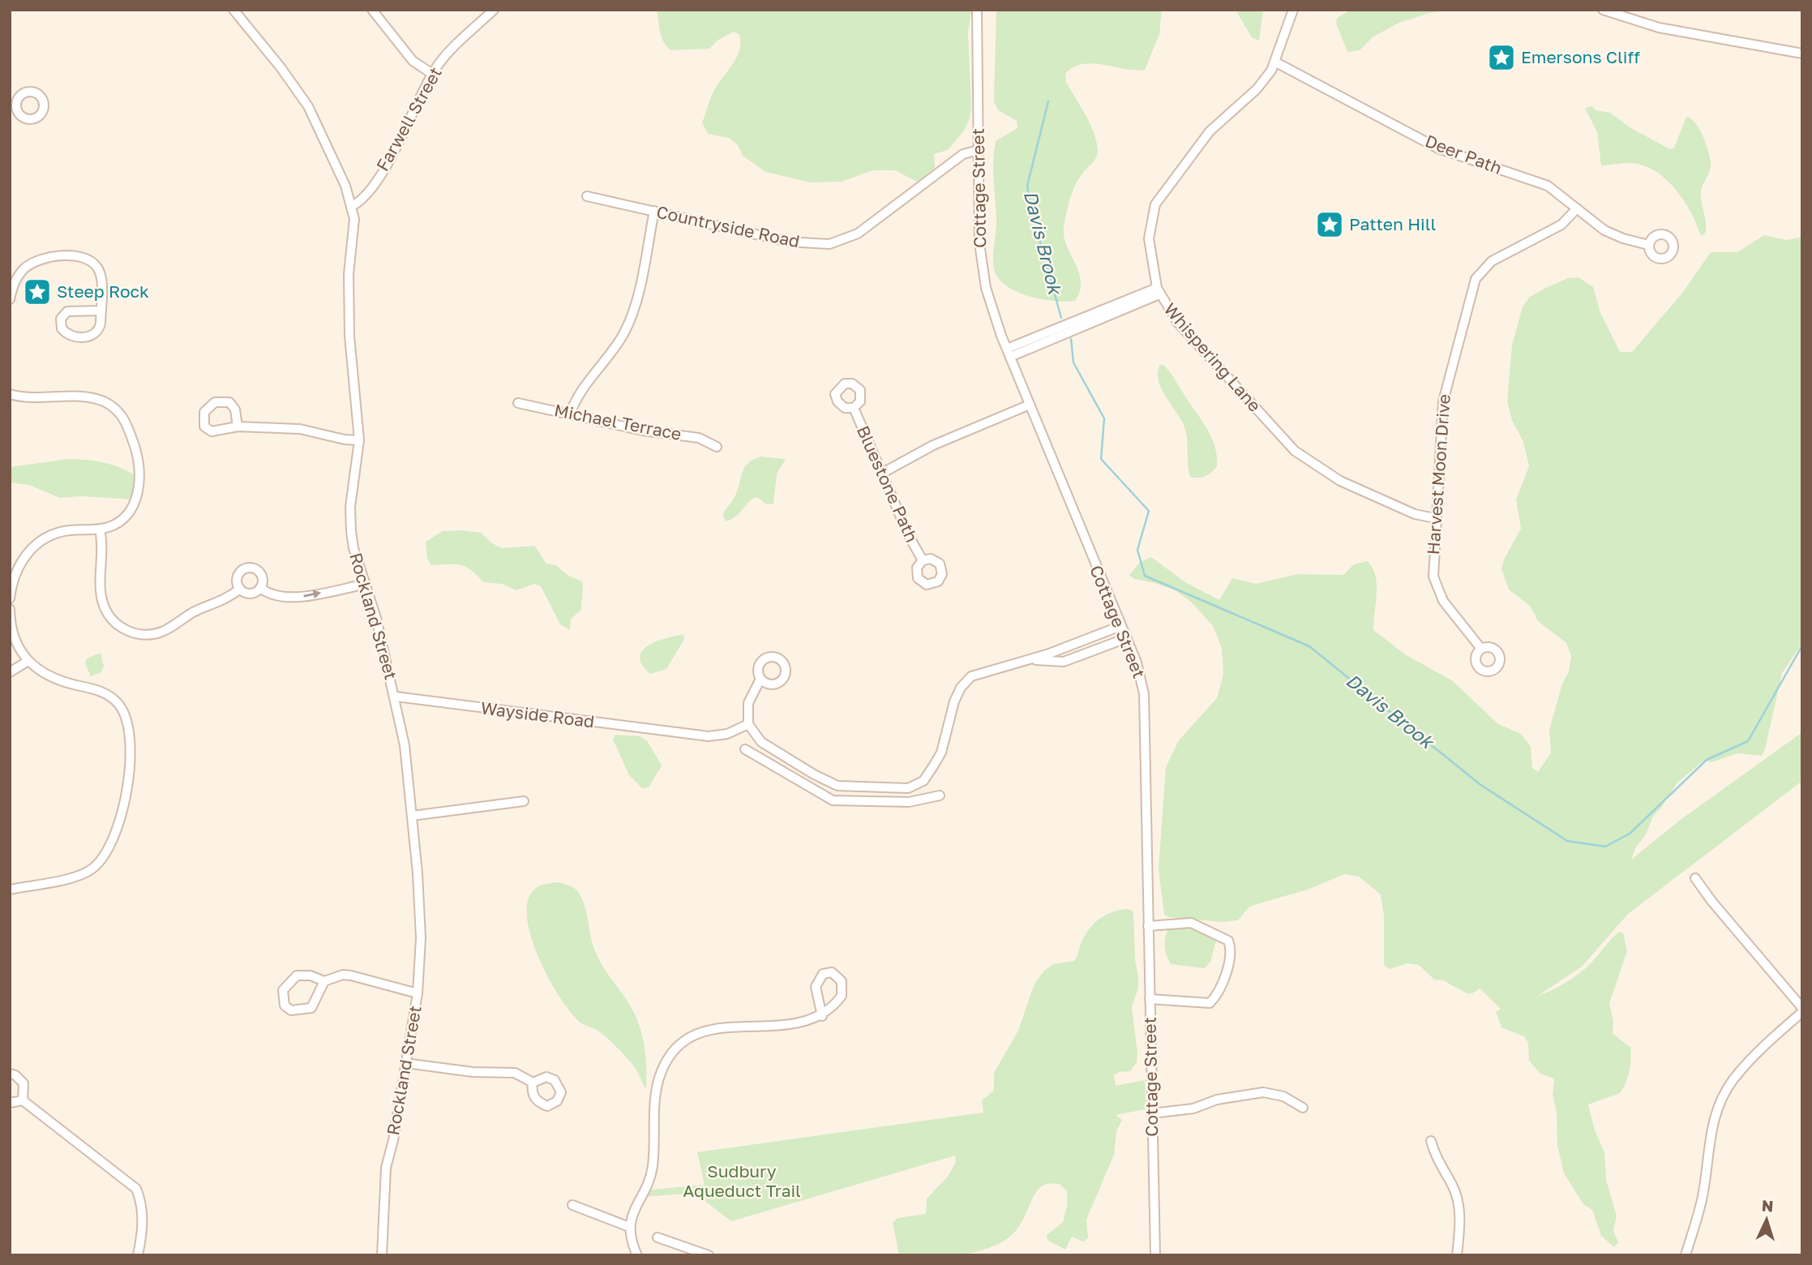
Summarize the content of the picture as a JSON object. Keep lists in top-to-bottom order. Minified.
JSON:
{"streets":{"street":["Farwell Street","Deer Path","Cottage Street","Countryside Road","Whispering Lane","Michael Terrace","Harvest Moon Drive","Bluestone Path","Rockland Street","Wayside Road"]},"crossings":[["Farwell Street","Rockland Street"],["Deer Path","Whispering Lane"],["Deer Path","Harvest Moon Drive"],["Cottage Street","Countryside Road"],["Whispering Lane","Harvest Moon Drive"],["Rockland Street","Wayside Road"]],"water":["Davis Brook"],"parks":["Sudbury Aqueduct Trail"],"places":{"place":["Emersons Cliff","Patten Hill","Steep Rock"]},"north":"top"}
